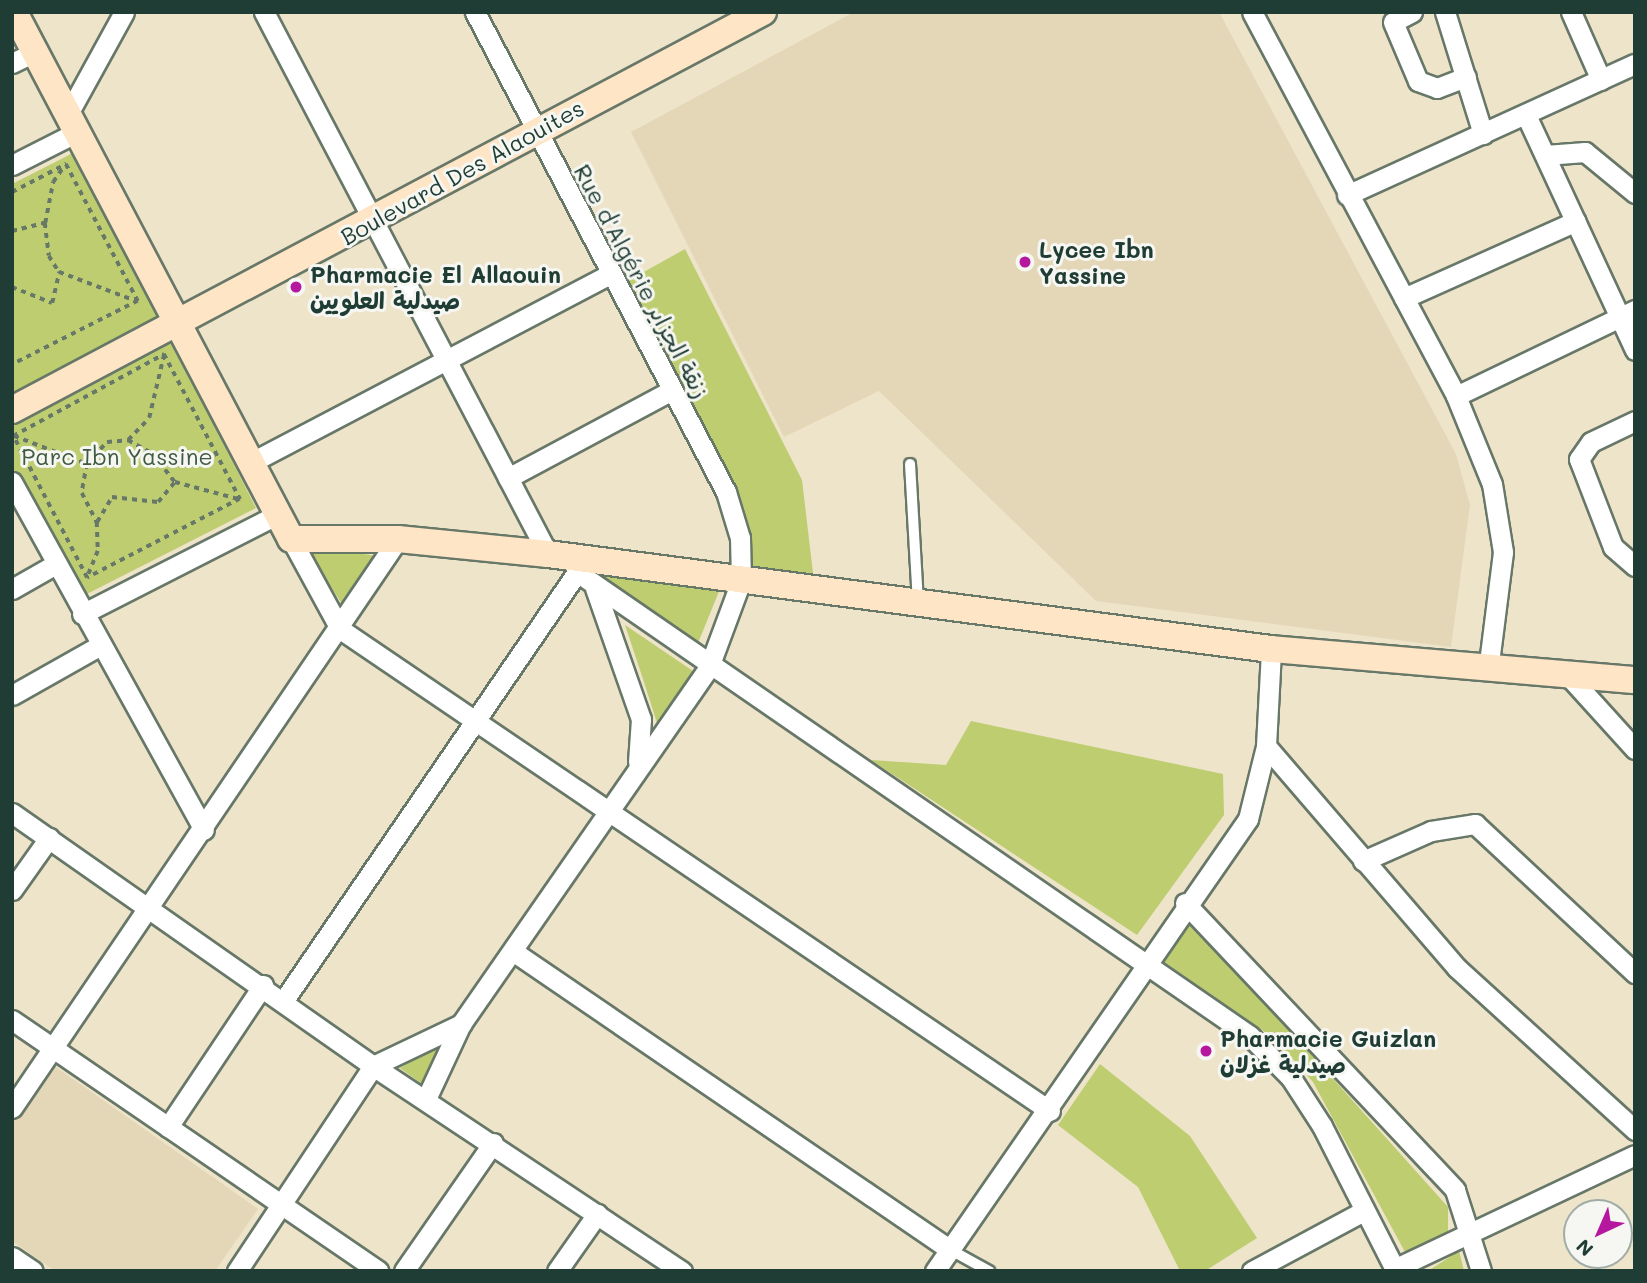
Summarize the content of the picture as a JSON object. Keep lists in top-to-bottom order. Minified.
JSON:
{"streets":{"street":["Boulevard Des Alaouites","Rue d'Algérie زنقة الجزاير"]},"crossings":[["Boulevard Des Alaouites","Rue d'Algérie زنقة الجزاير"]],"parks":["Parc Ibn Yassine"],"places":["Lycee Ibn Yassine","Pharmacie El Allaouin صيدلية العلويين","Pharmacie Guizlan صيدلية غزلان"],"north":"bottom left"}
